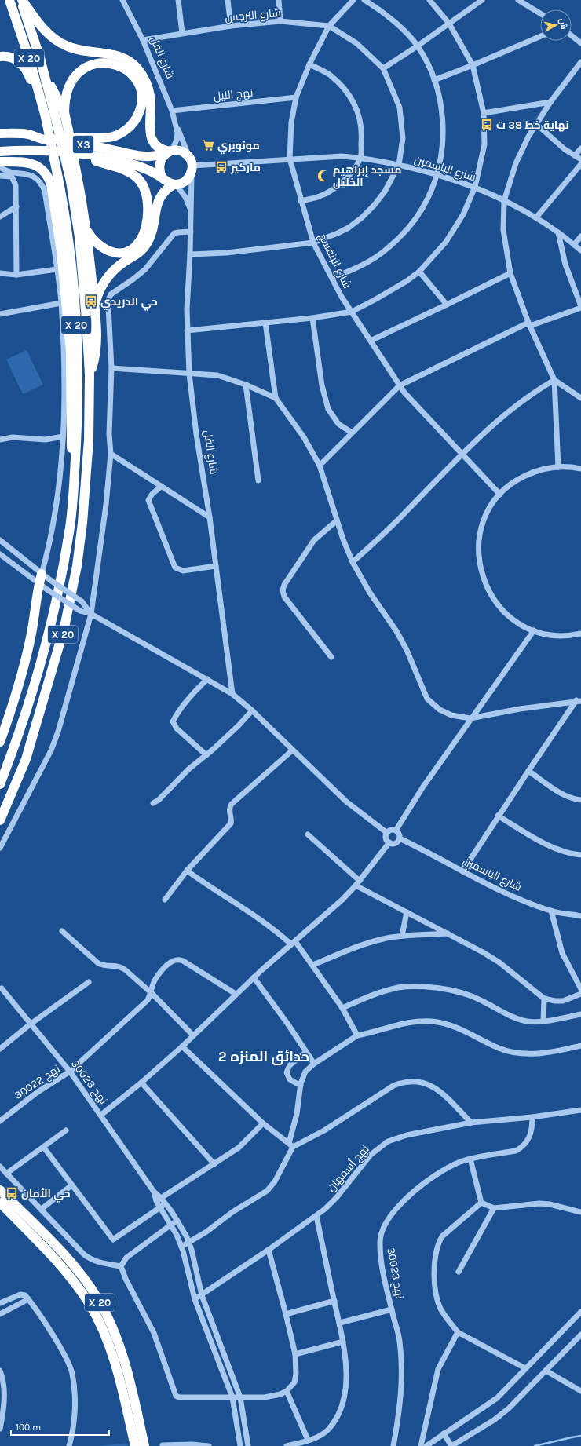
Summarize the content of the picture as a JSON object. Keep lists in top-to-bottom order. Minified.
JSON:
{"streets":{"highway":["X 20","X3"],"street":["شارع النرجس","شارع الفل","نهج النيل","شارع الياسمين","شارع البنفسج","نهج 30022","نهج 30023","نهج أسمهان"]},"crossings":[["شارع النرجس","شارع الفل"],["شارع النرجس","شارع الياسمين"],["شارع النرجس","شارع البنفسج"],["شارع الفل","نهج النيل"],["شارع الفل","X3"],["شارع الفل","شارع الياسمين"],["نهج النيل","شارع البنفسج"],["X3","شارع الياسمين"],["شارع الياسمين","شارع البنفسج"],["نهج 30022","نهج 30023"],["نهج 30023","نهج أسمهان"]],"districts":["حدائق المنزه 2"],"places":{"bus stop":["نهاية خط 38 ت","ماركير","حي الدريدي","حي الأمان"],"supermarket":["مونوبري"],"mosque":["مسجد إبراهيم الخليل"]},"scale_bar":"100 m","north":"right"}
